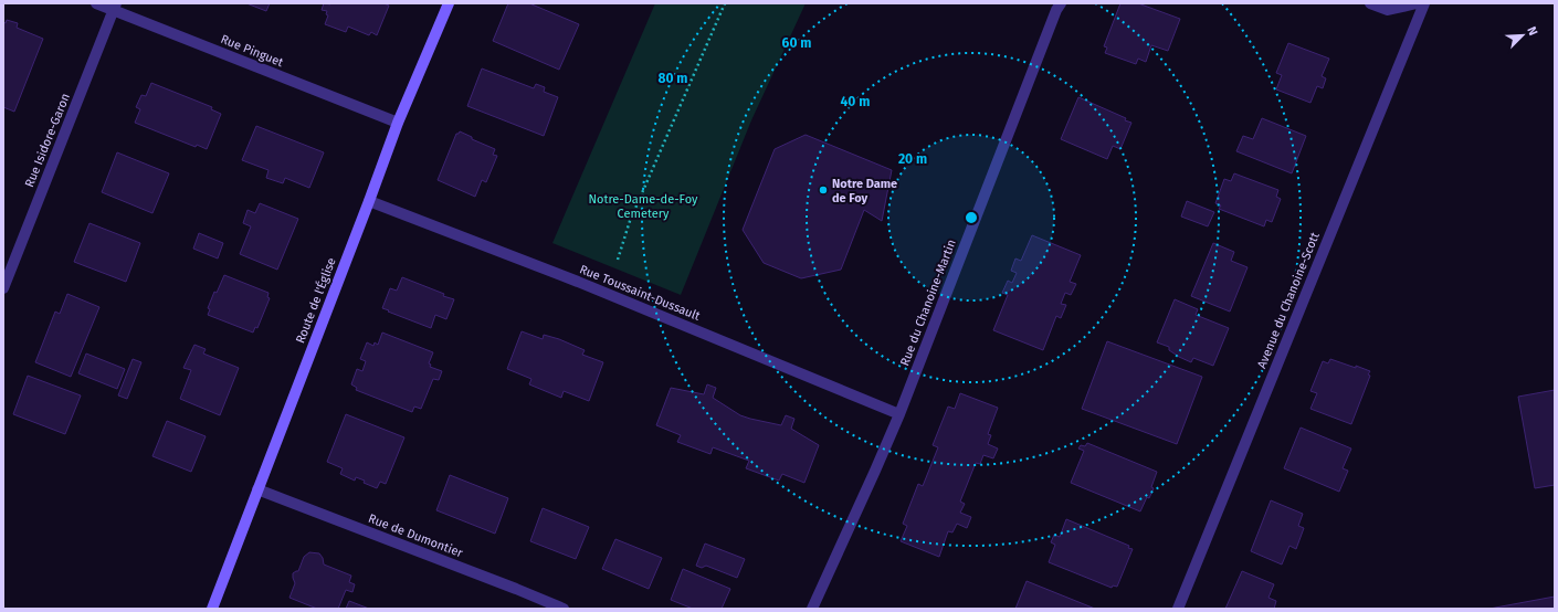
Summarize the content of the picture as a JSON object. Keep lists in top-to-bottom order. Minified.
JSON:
{"streets":{"main road":["Route de l'Église"],"street":["Rue Pinguet","Rue Isidore-Garon","Rue Toussaint-Dussault","Avenue du Chanoine-Scott","Rue du Chanoine-Martin","Rue de Dumontier"]},"crossings":[["Rue Pinguet","Rue Isidore-Garon"],["Rue Pinguet","Route de l'Église"],["Rue Toussaint-Dussault","Route de l'Église"],["Rue Toussaint-Dussault","Rue du Chanoine-Martin"],["Route de l'Église","Rue de Dumontier"]],"parks":["Notre-Dame-de-Foy Cemetery"],"places":["Notre Dame de Foy"],"north":"top right","rings":["60 m","80 m","40 m","20 m"]}
